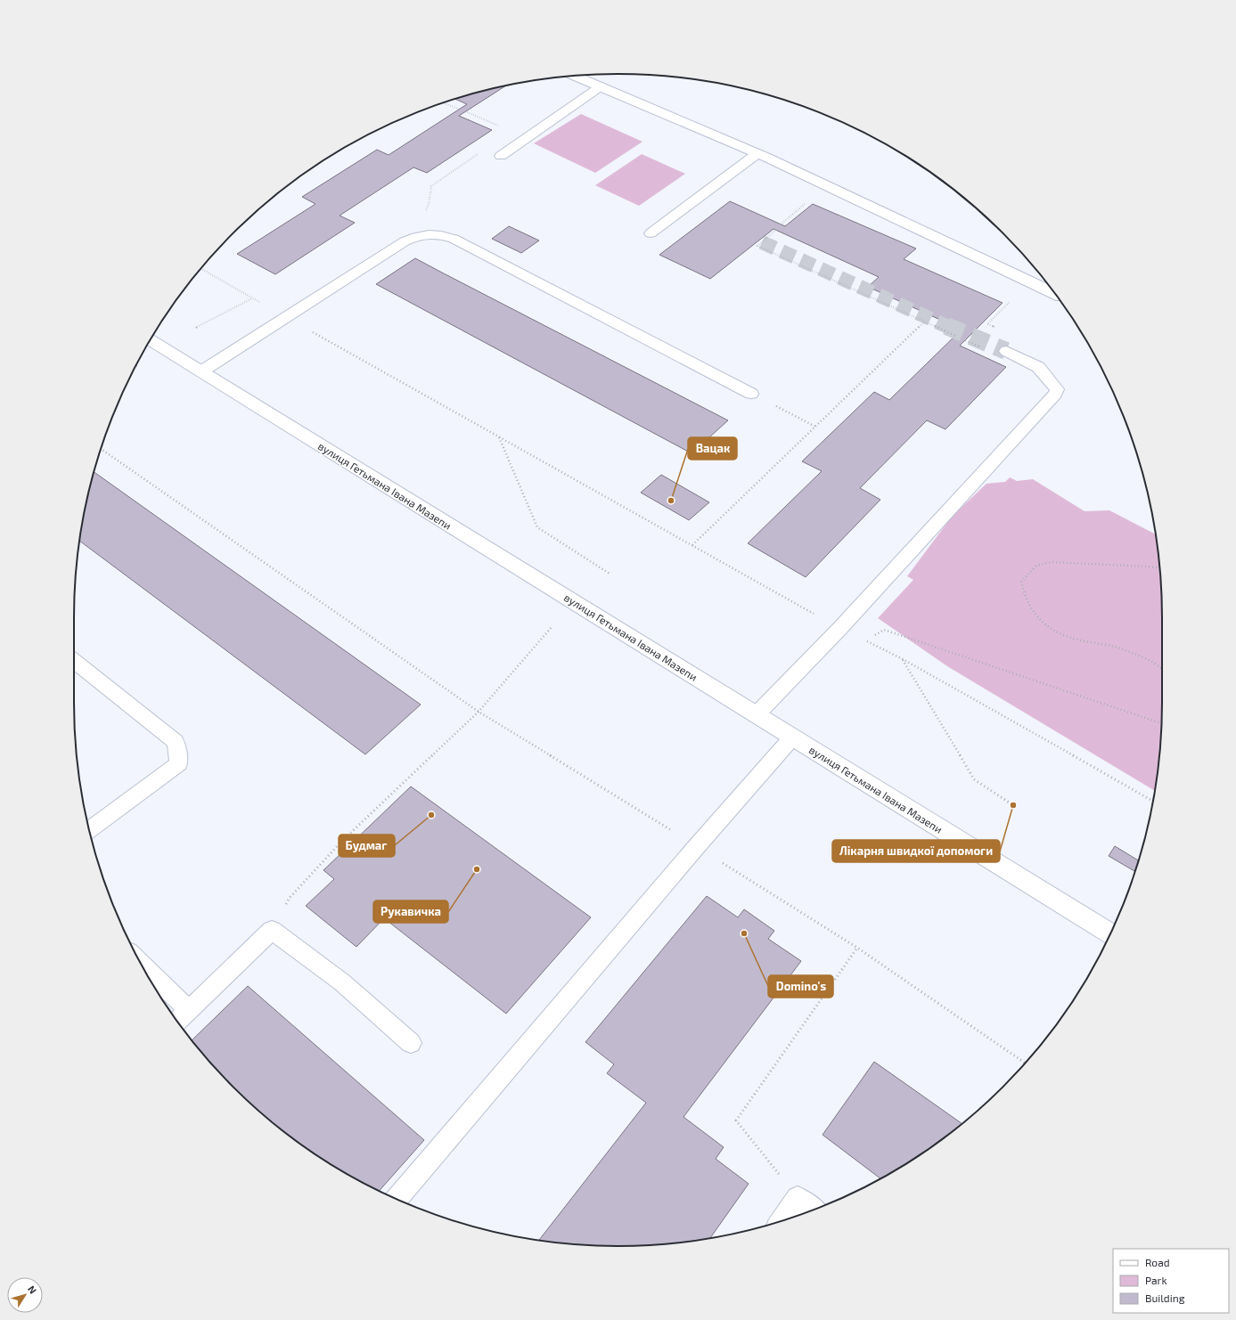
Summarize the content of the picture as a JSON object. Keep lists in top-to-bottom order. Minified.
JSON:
{"streets":{"main road":["вулиця Гетьмана Івана Мазепи"]},"places":["Вацак","Лікарня швидкої допомоги","Будмаг","Рукавичка","Domino's"],"legend":["Road","Park","Building"],"north":"top right"}
